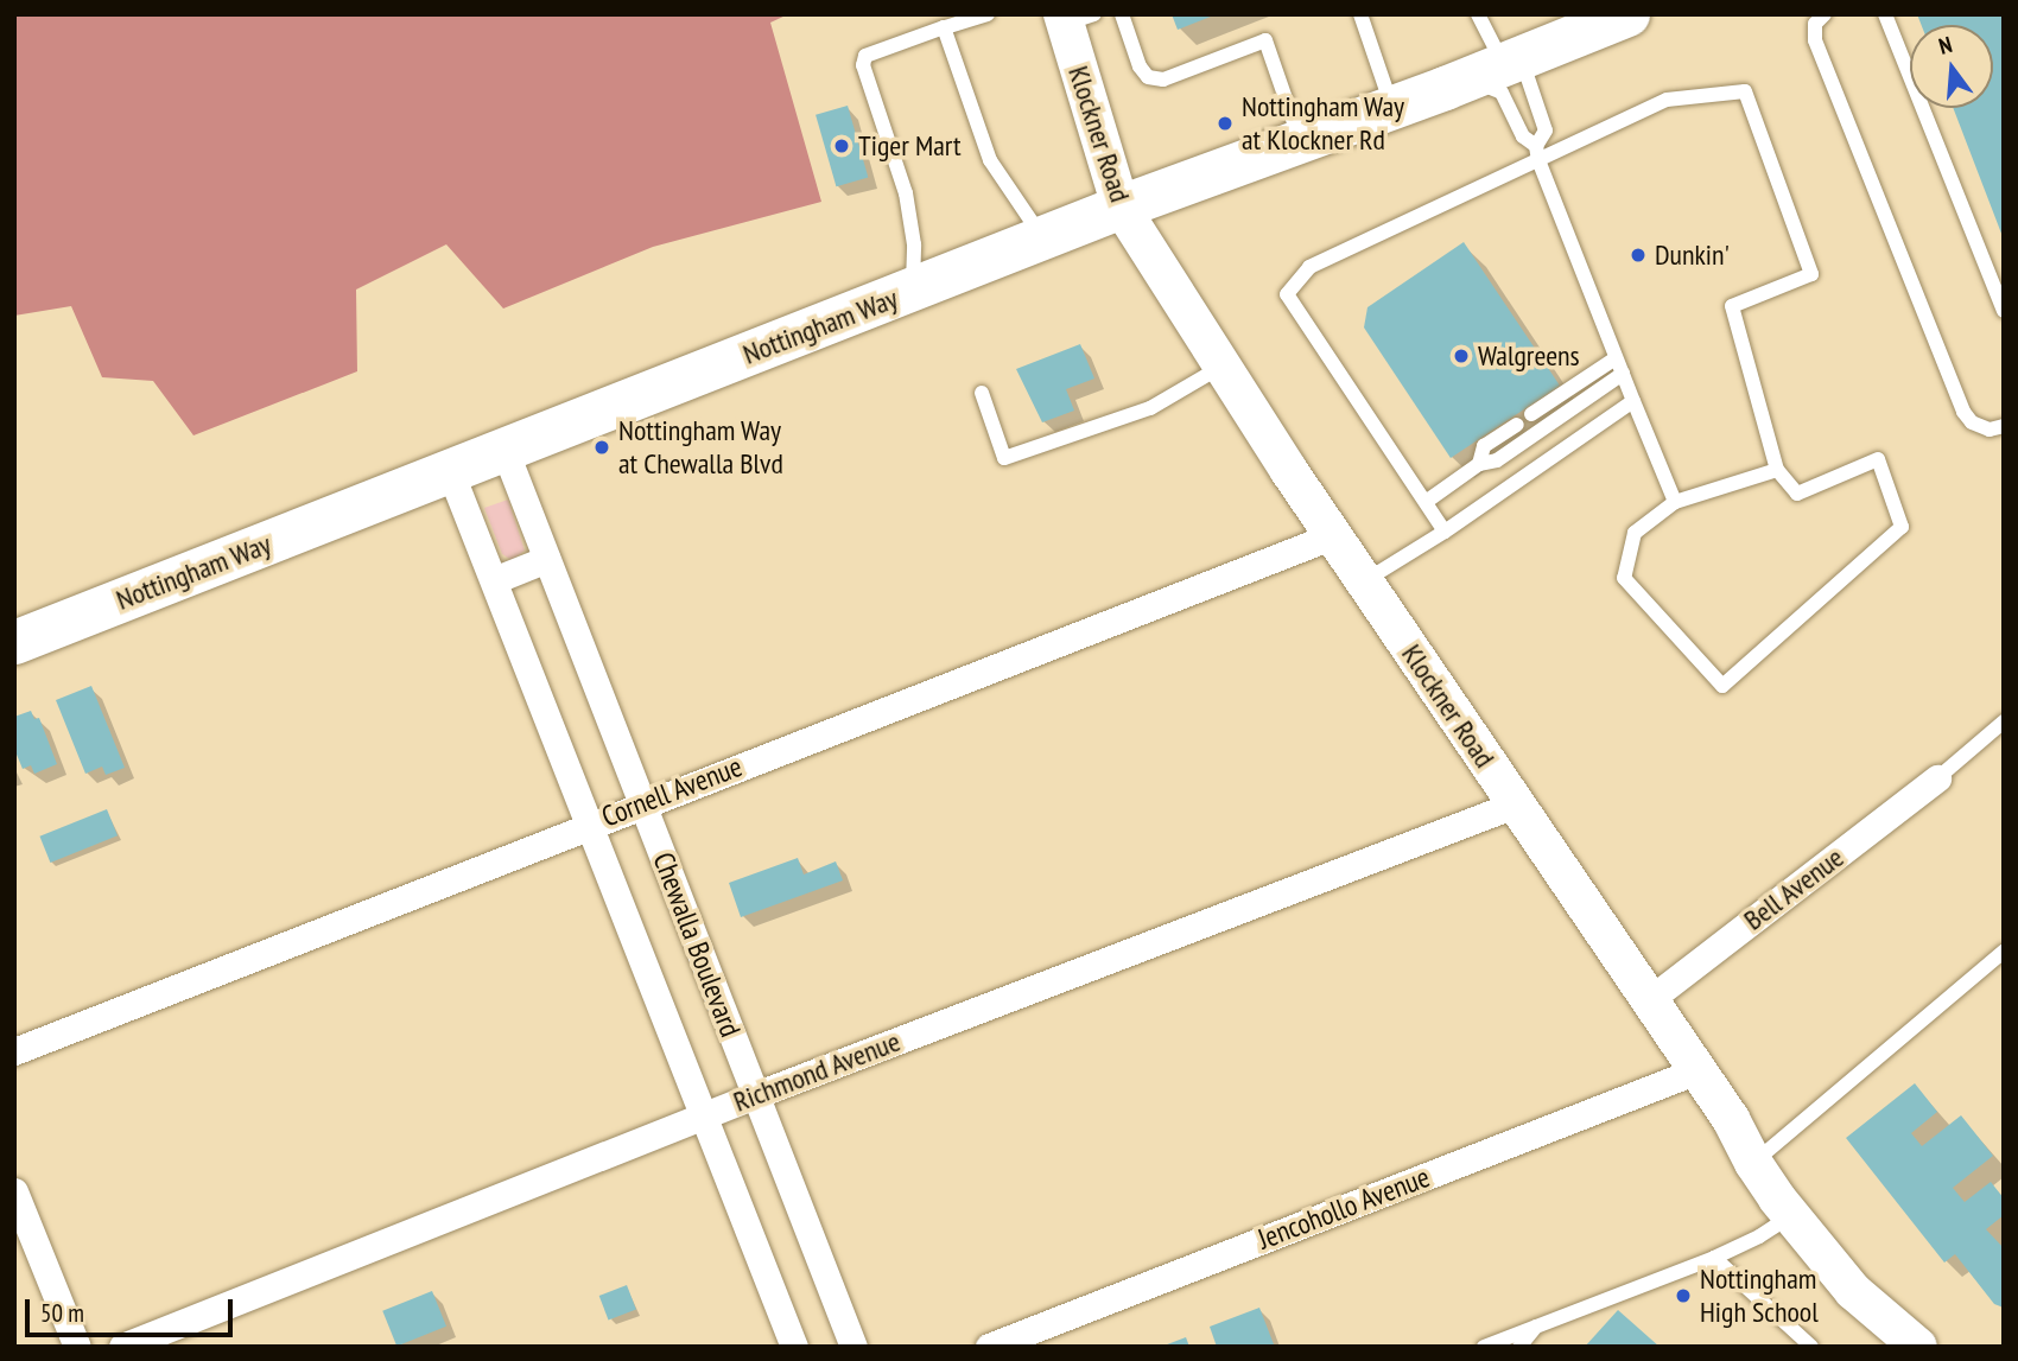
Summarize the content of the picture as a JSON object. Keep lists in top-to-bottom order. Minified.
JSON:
{"streets":{"main road":["Klockner Road","Nottingham Way"],"street":["Cornell Avenue","Bell Avenue","Chewalla Boulevard","Richmond Avenue","Jencohollo Avenue"]},"crossings":[["Klockner Road","Nottingham Way"],["Klockner Road","Cornell Avenue"],["Klockner Road","Bell Avenue"],["Klockner Road","Richmond Avenue"],["Klockner Road","Jencohollo Avenue"],["Nottingham Way","Chewalla Boulevard"],["Cornell Avenue","Chewalla Boulevard"],["Chewalla Boulevard","Richmond Avenue"]],"places":["Nottingham Way at Klockner Rd","Tiger Mart","Dunkin'","Walgreens","Nottingham Way at Chewalla Blvd","Nottingham High School"],"scale_bar":"50 m","north":"top"}
